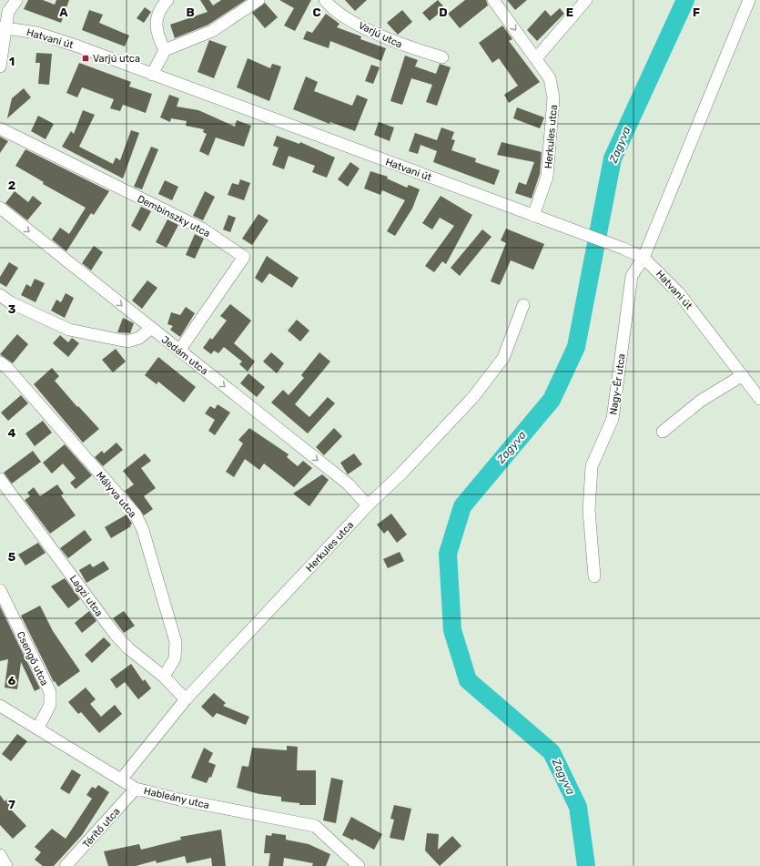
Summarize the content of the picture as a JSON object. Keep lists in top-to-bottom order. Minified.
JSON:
{"streets":{"street":["Varjú utca","Hatvani út","Herkules utca","Dembinszky utca","Jedám utca","Nagy-Ér utca","Mályva utca","Lagzi utca","Csengő utca","Hableány utca","Térítő utca"]},"crossings":[["Hatvani út","Herkules utca"],["Hatvani út","Nagy-Ér utca"],["Herkules utca","Jedám utca"],["Herkules utca","Lagzi utca"],["Herkules utca","Hableány utca"],["Dembinszky utca","Jedám utca"],["Mályva utca","Lagzi utca"],["Csengő utca","Hableány utca"],["Hableány utca","Térítő utca"]],"one_way":["Jedám utca"],"water":["Zagyva"],"places":{"transit":["Varjú utca"]},"grid":{"columns":["A","B","C","D","E","F"],"rows":["1","2","3","4","5","6","7"]}}
